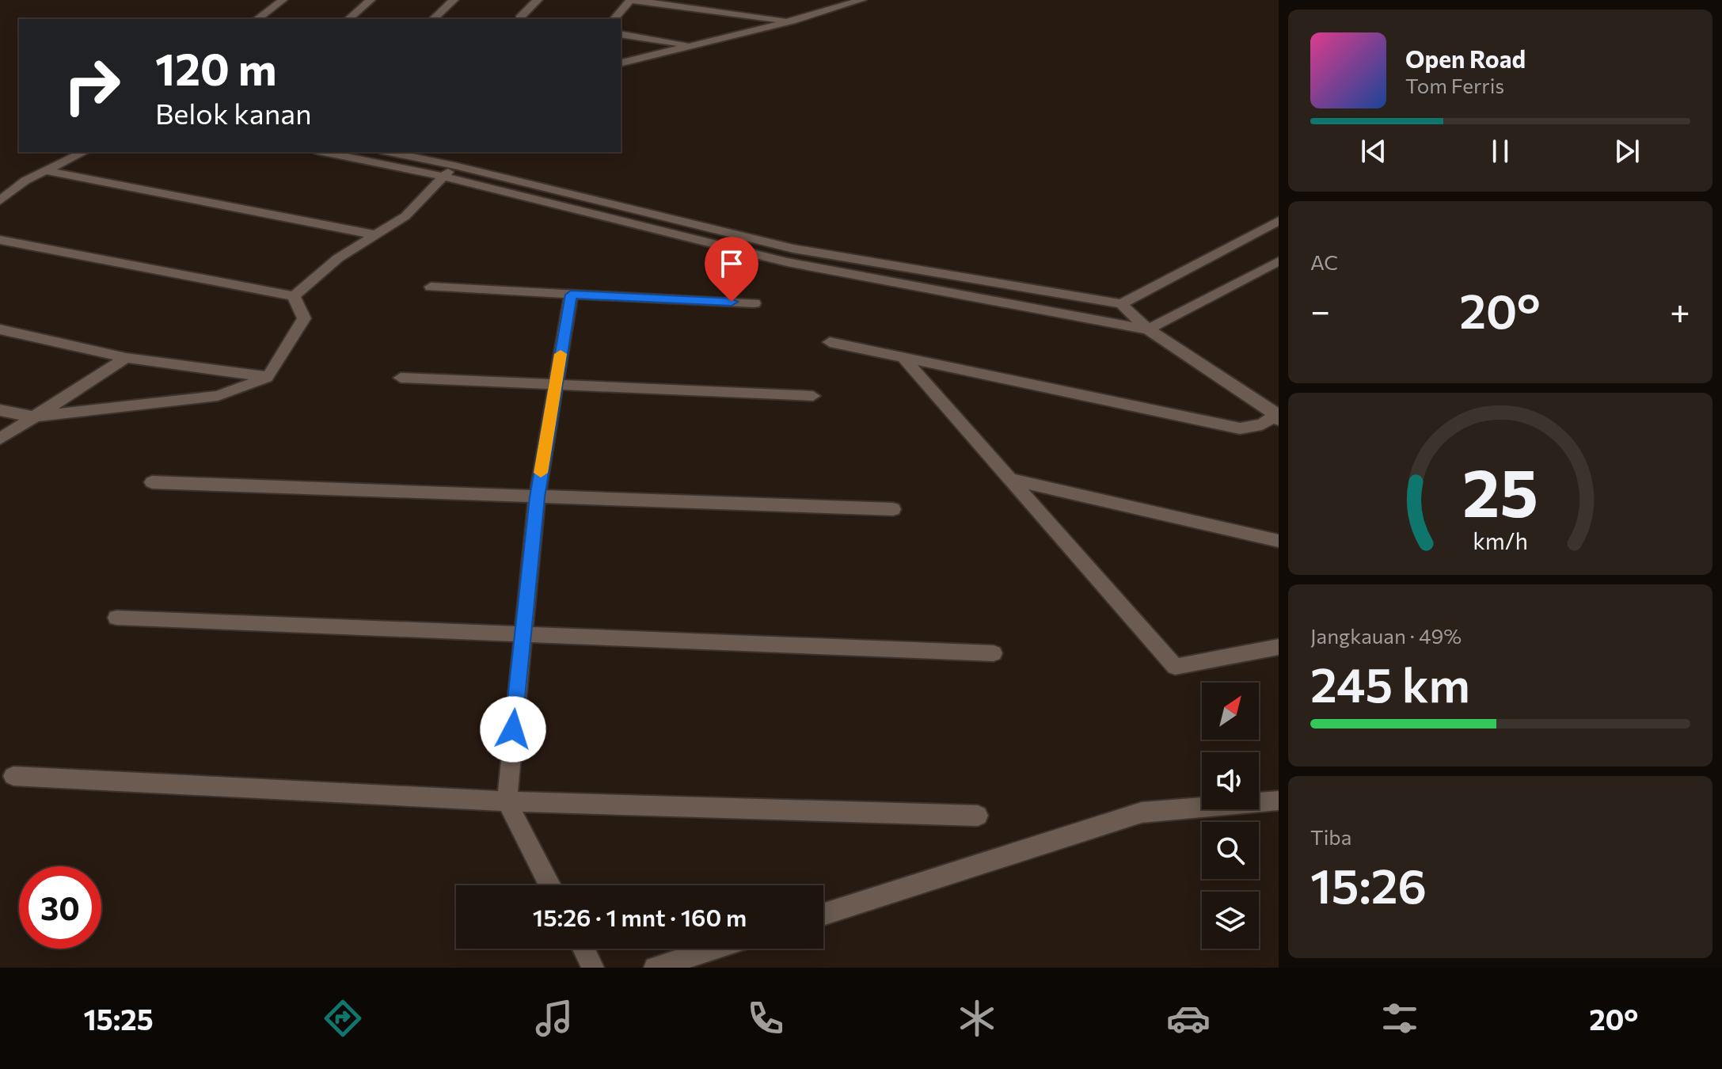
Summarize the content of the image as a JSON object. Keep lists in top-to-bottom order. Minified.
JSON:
{"north":"top right","page":{"turn":["120 m","Belok kanan"],"song":["Open Road","Tom Ferris"],"tile":["AC",["Jangkauan · 49%","245 km"],["Tiba","15:26"]],"heat":["−","20°","+"],"limit":"30","trip":"15:26 · 1 mnt · 160 m","tabs":["15:25","20°"],"gauge":["25","km/h"]}}
